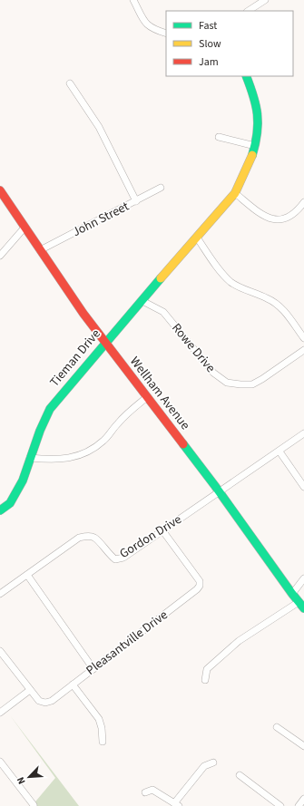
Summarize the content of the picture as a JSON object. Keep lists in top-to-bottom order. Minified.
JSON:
{"streets":{"street":["John Street","Rowe Drive","Tieman Drive","Wellham Avenue","Gordon Drive","Pleasantville Drive"]},"crossings":[["John Street","Wellham Avenue"],["Rowe Drive","Tieman Drive"],["Tieman Drive","Wellham Avenue"],["Wellham Avenue","Gordon Drive"],["Gordon Drive","Pleasantville Drive"]],"legend":["Fast","Slow","Jam"],"north":"bottom left"}
